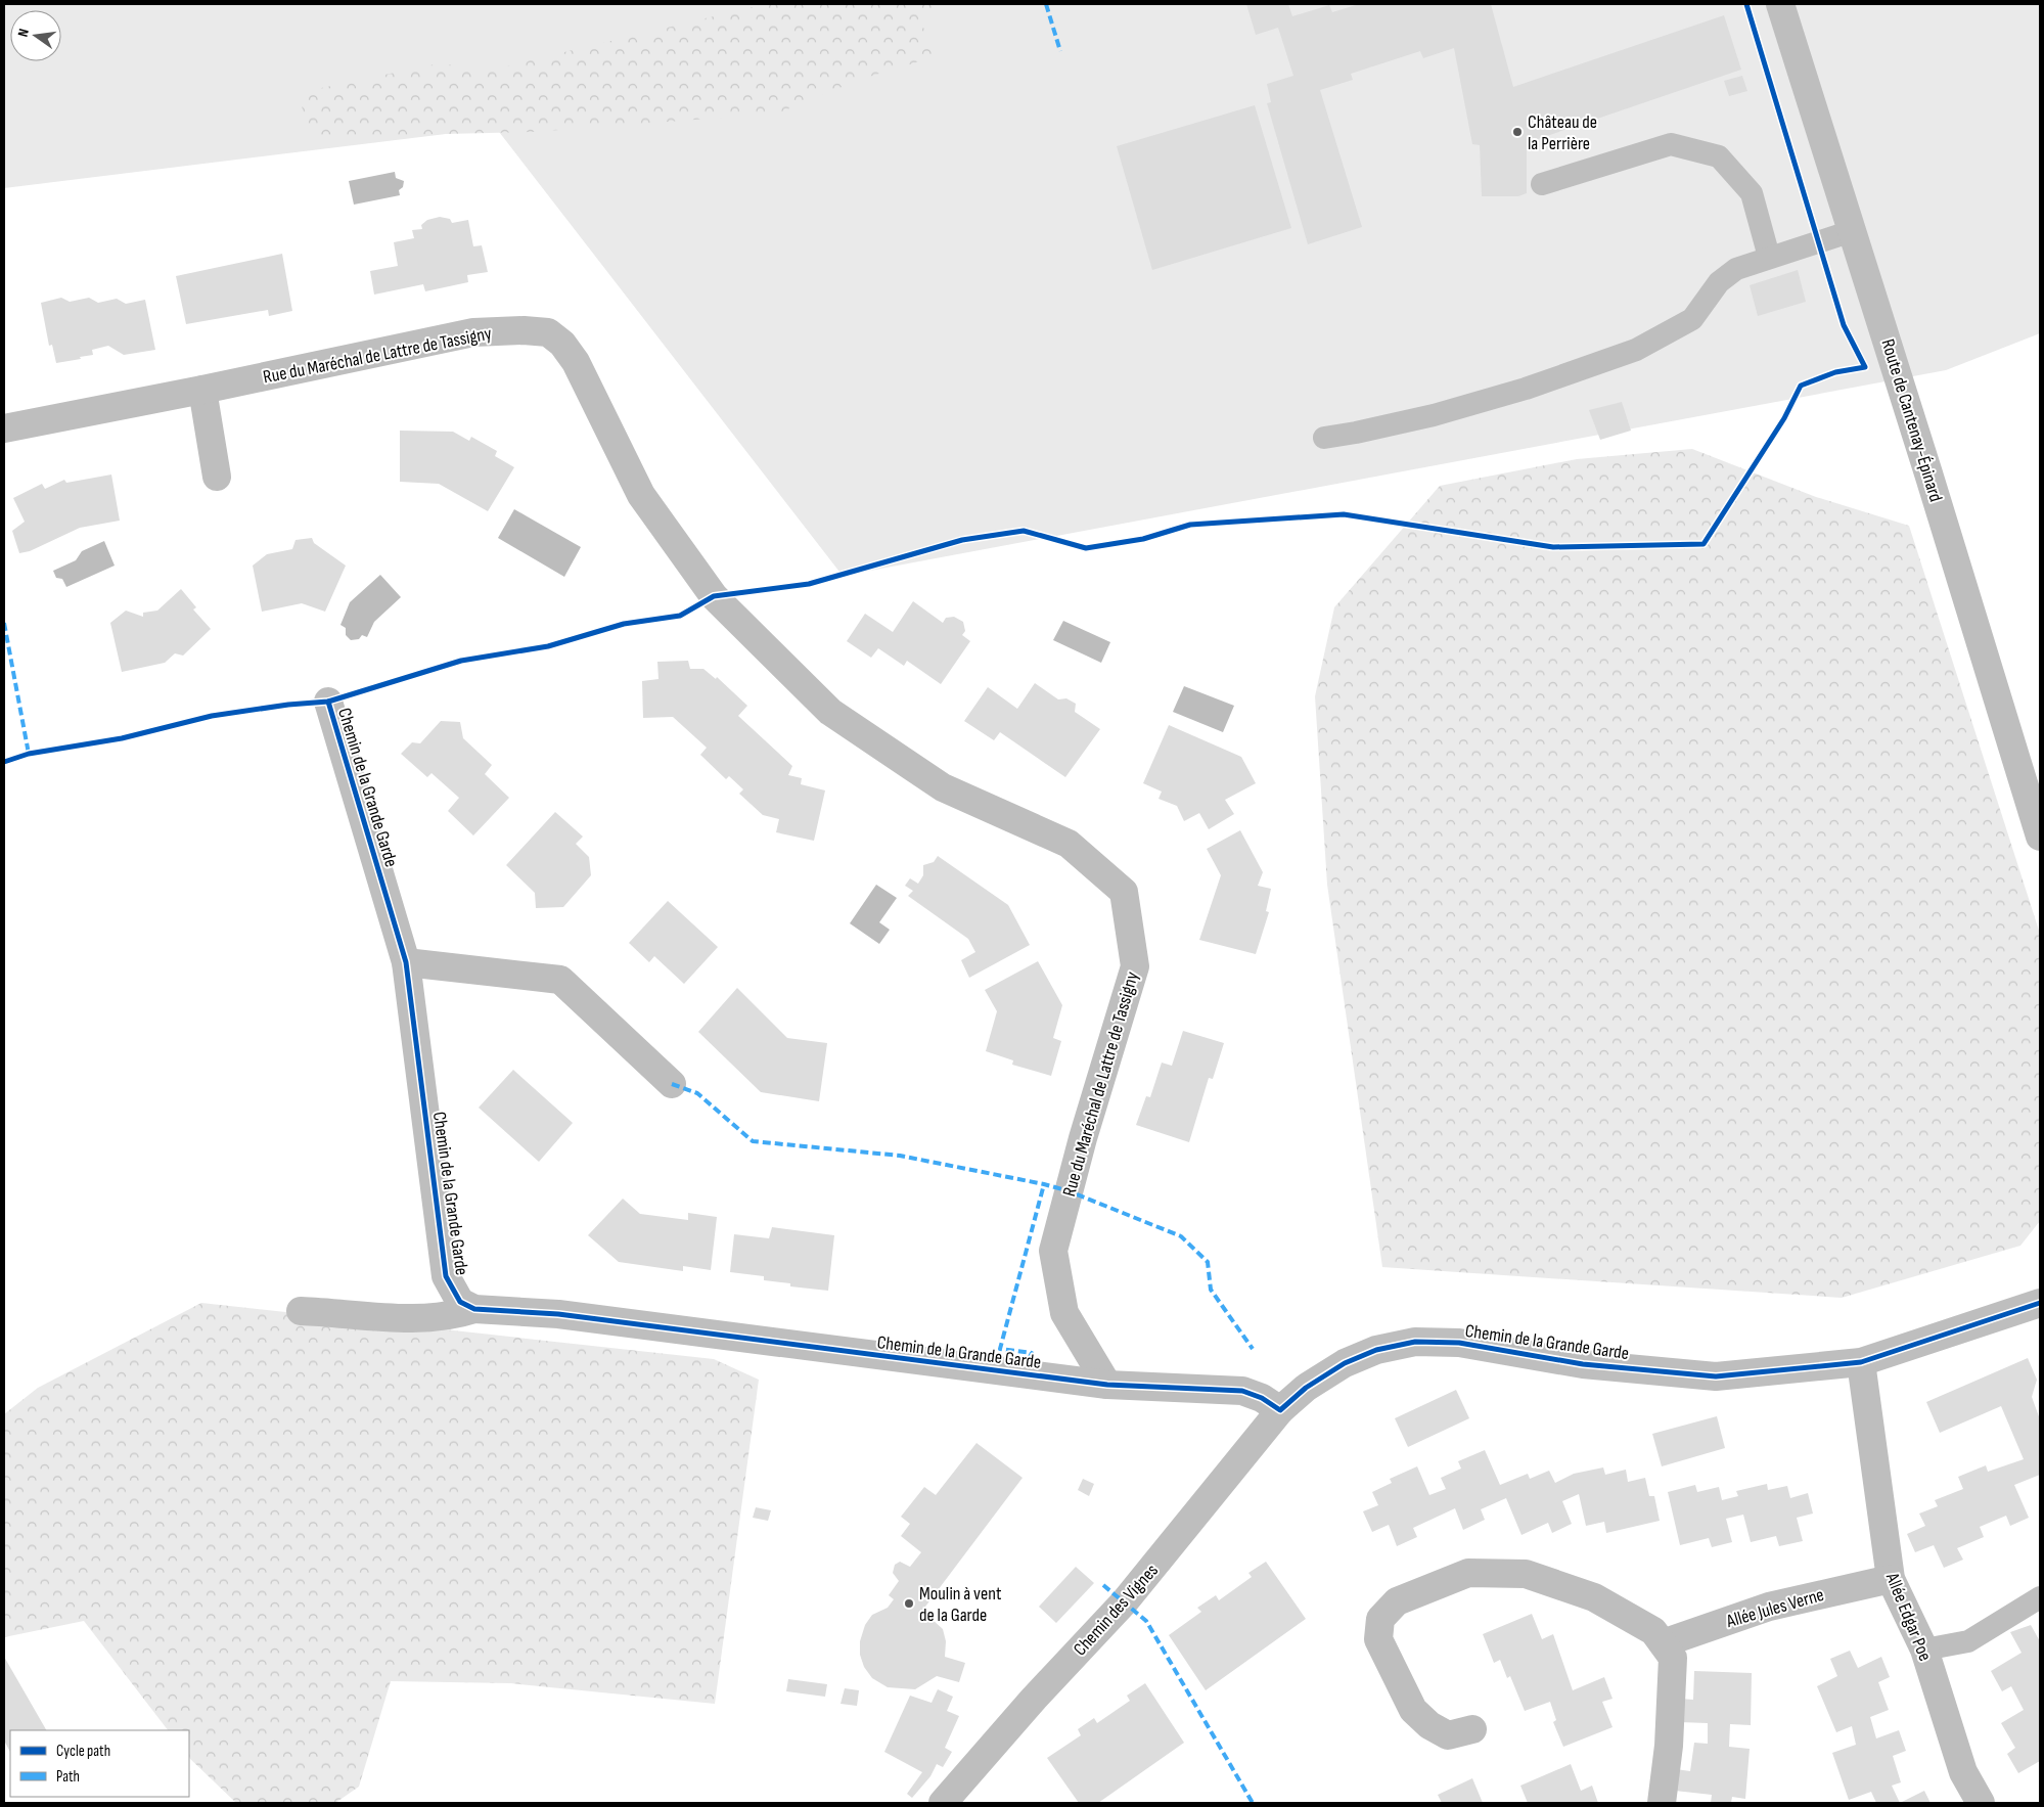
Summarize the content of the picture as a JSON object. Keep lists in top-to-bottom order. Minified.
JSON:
{"streets":{"street":["Rue du Maréchal de Lattre de Tassigny","Route de Cantenay-Épinard","Chemin de la Grande Garde","Allée Jules Verne","Chemin des Vignes","Allée Edgar Poe"]},"crossings":[["Rue du Maréchal de Lattre de Tassigny","Chemin de la Grande Garde"],["Chemin de la Grande Garde","Chemin des Vignes"],["Chemin de la Grande Garde","Allée Edgar Poe"],["Allée Jules Verne","Allée Edgar Poe"]],"places":["Château de la Perrière","Moulin à vent de la Garde"],"legend":["Cycle path","Path"],"north":"left"}
